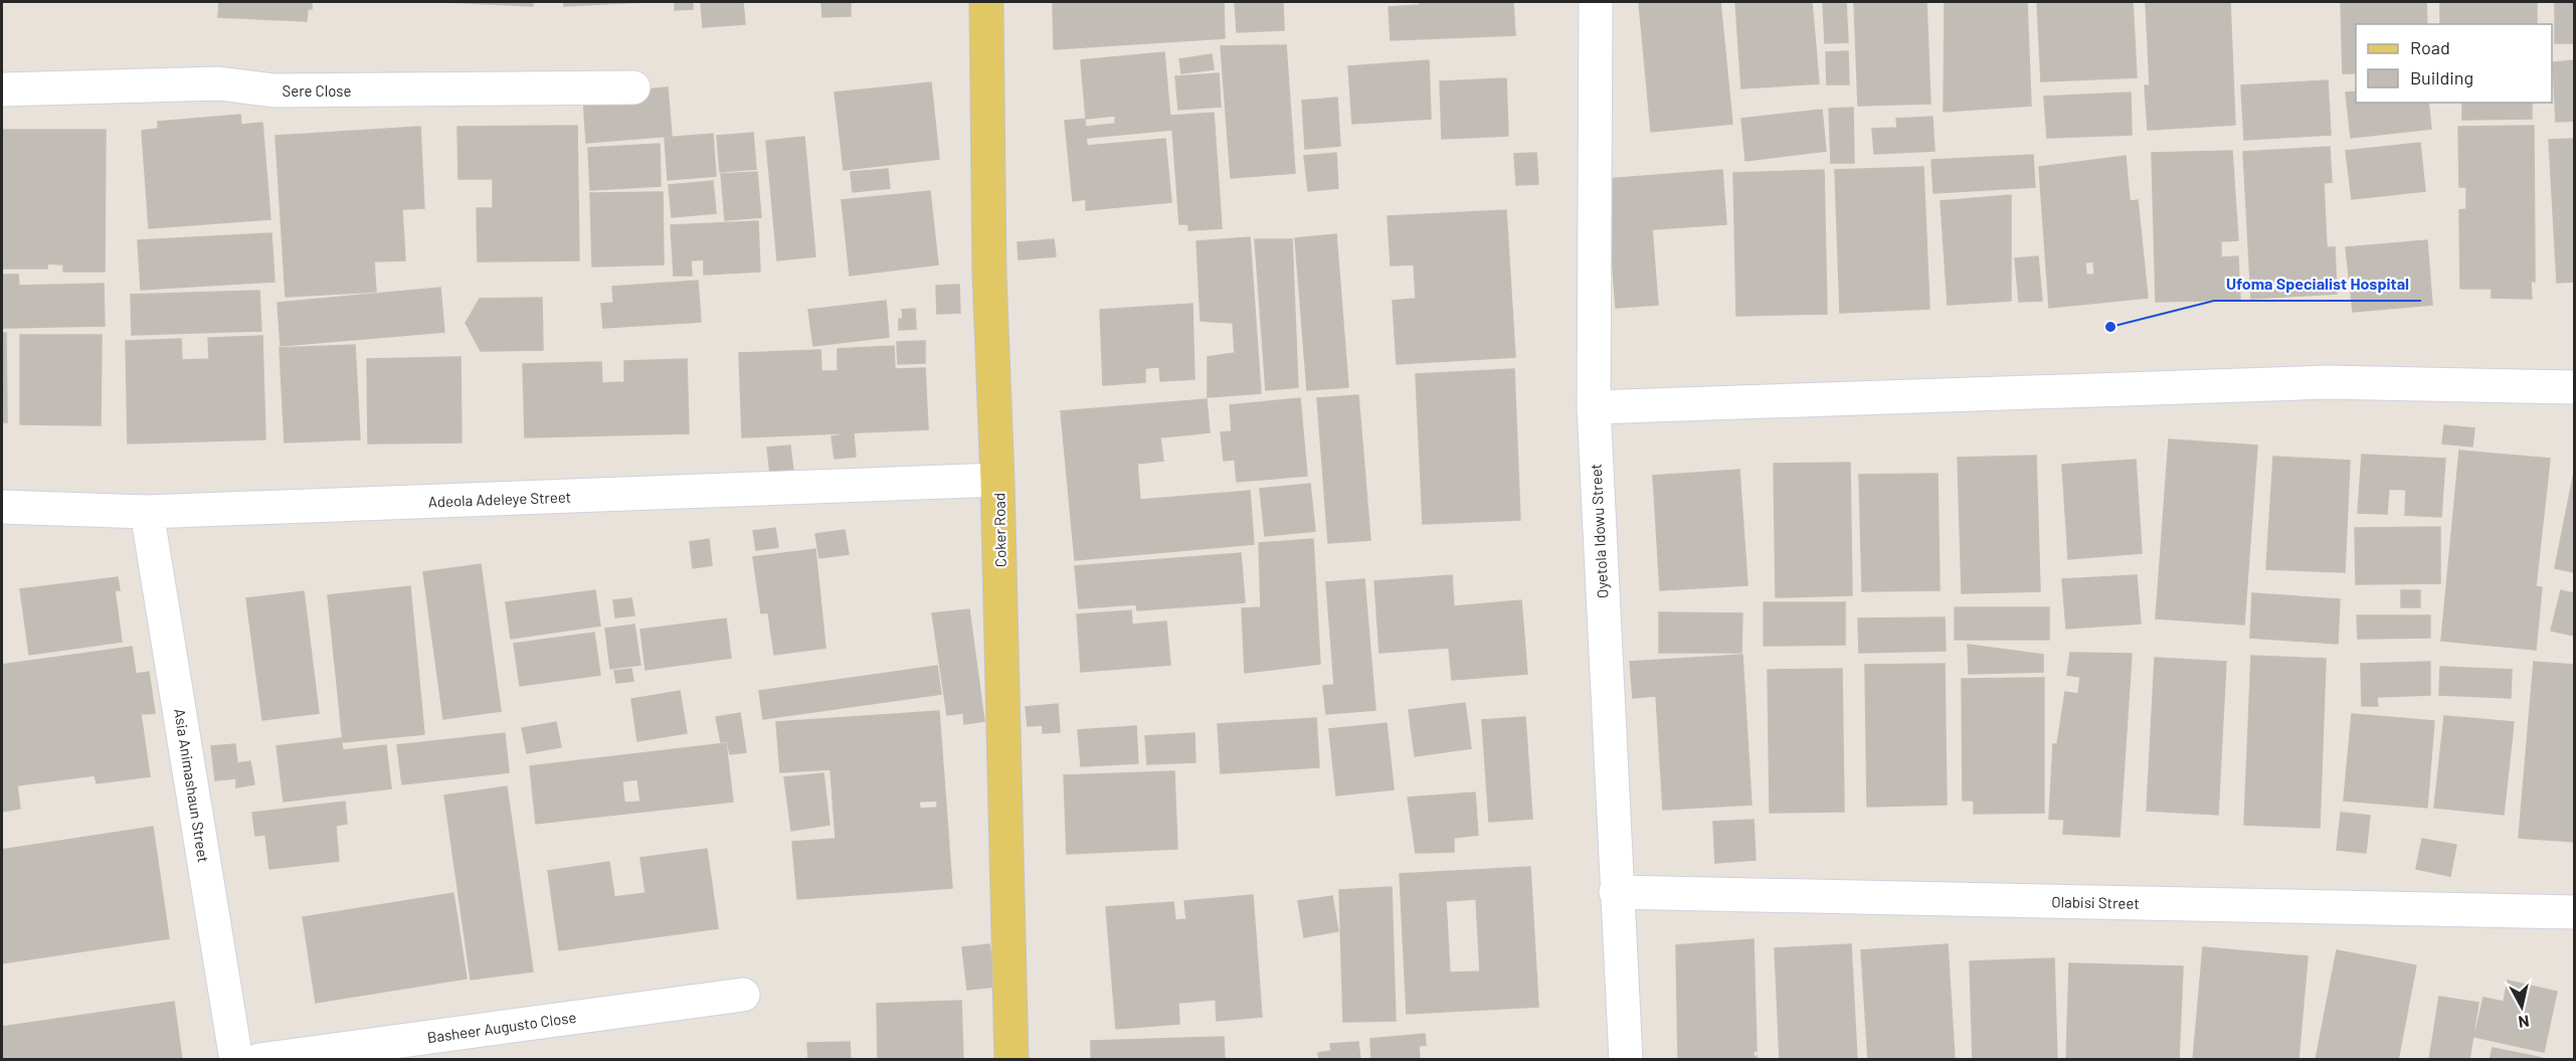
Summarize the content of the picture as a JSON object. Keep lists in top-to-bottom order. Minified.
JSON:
{"streets":{"main road":["Coker Road"],"street":["Sere Close","Adeola Adeleye Street","Oyetola Idowu Street","Asia Animashaun Street","Olabisi Street","Basheer Augusto Close"]},"crossings":[["Adeola Adeleye Street","Coker Road"],["Adeola Adeleye Street","Asia Animashaun Street"],["Oyetola Idowu Street","Olabisi Street"]],"places":["Ufoma Specialist Hospital"],"legend":["Road","Building"],"north":"bottom"}
